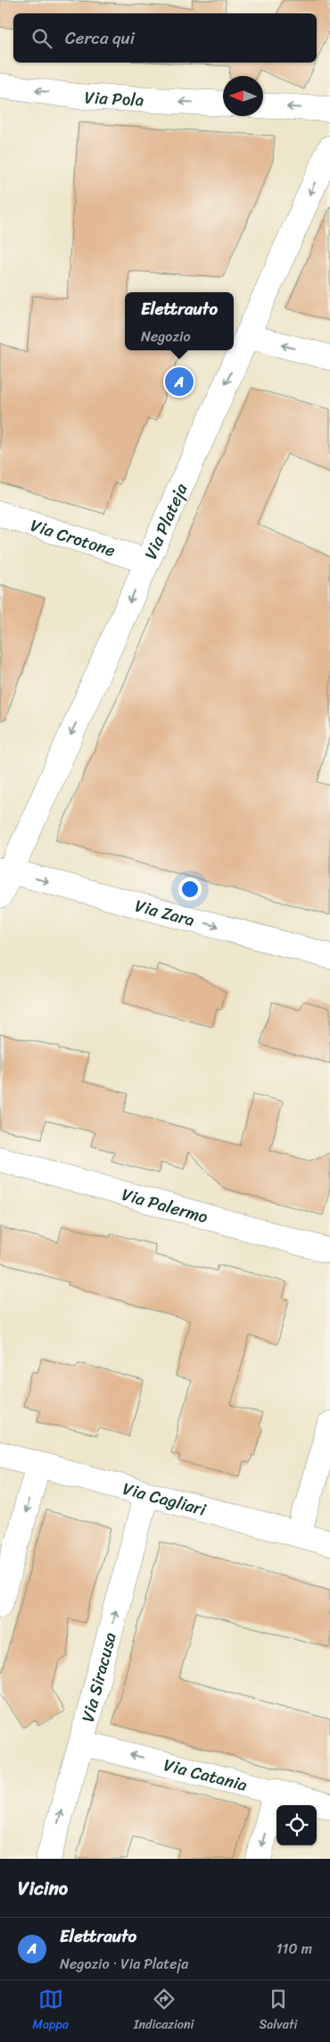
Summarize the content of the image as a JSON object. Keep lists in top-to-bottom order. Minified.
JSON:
{"streets":{"street":["Via Pola","Via Plateja","Via Crotone","Via Zara","Via Palermo","Via Cagliari","Via Siracusa","Via Catania"]},"crossings":[["Via Plateja","Via Crotone"],["Via Plateja","Via Zara"],["Via Cagliari","Via Siracusa"],["Via Siracusa","Via Catania"]],"one_way":["Via Pola","Via Plateja","Via Zara","Via Catania"],"north":"left","page":{"search":"Cerca qui","popup":["Elettrauto","Negozio"],"pins":"A","heading":"Vicino","list":[{"mark":"A","name":"Elettrauto","note":"Negozio · Via Plateja","value":"110 m"}],"nav":["Mappa","Indicazioni","Salvati"]}}
